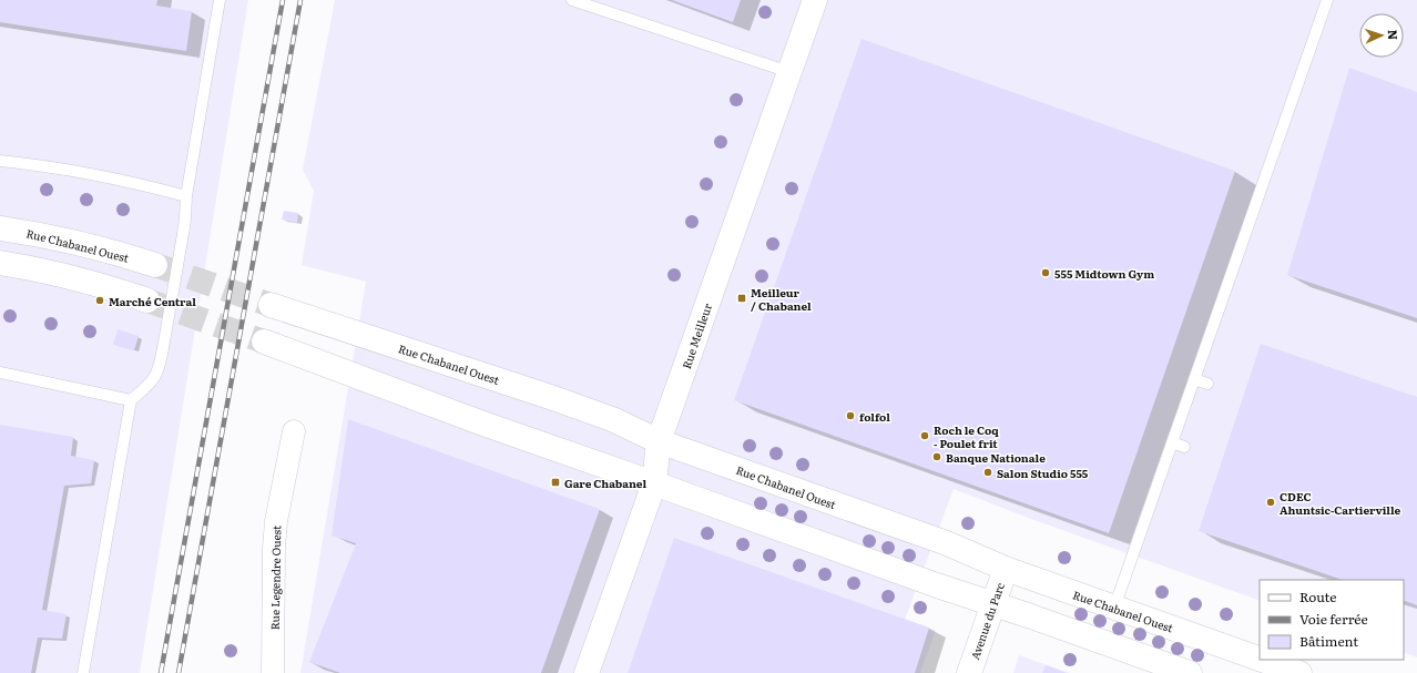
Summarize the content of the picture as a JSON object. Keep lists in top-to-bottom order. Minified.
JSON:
{"streets":{"street":["Rue Chabanel Ouest","Rue Meilleur","Rue Legendre Ouest","Avenue du Parc"]},"crossings":[["Rue Chabanel Ouest","Rue Meilleur"],["Rue Chabanel Ouest","Avenue du Parc"]],"places":{"other":["555 Midtown Gym","Marché Central","folfol","Roch le Coq - Poulet frit","Banque Nationale","Salon Studio 555","CDEC Ahuntsic-Cartierville"],"transit":["Meilleur / Chabanel","Gare Chabanel"]},"legend":["Route","Voie ferrée","Bâtiment"],"north":"right"}
